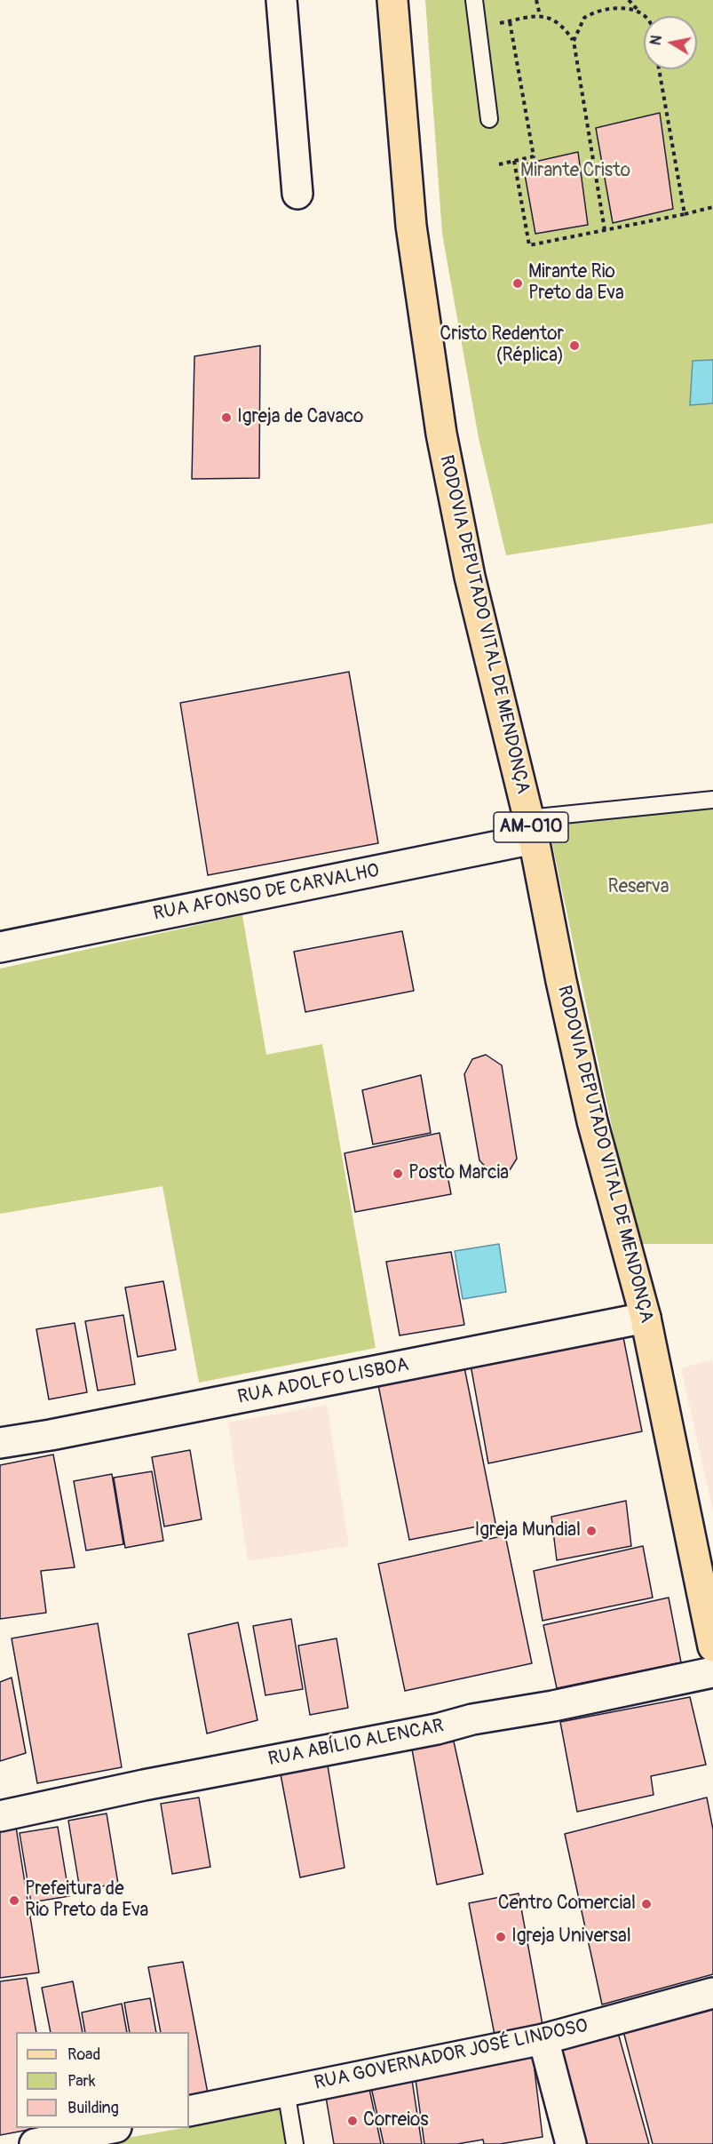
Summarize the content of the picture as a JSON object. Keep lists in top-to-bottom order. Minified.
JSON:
{"streets":{"main road":["RODOVIA DEPUTADO VITAL DE MENDONÇA","AM-010"],"street":["RUA AFONSO DE CARVALHO","RUA ADOLFO LISBOA","RUA ABÍLIO ALENCAR","RUA GOVERNADOR JOSÉ LINDOSO"]},"crossings":[["RODOVIA DEPUTADO VITAL DE MENDONÇA","RUA AFONSO DE CARVALHO"],["RODOVIA DEPUTADO VITAL DE MENDONÇA","RUA ADOLFO LISBOA"]],"parks":["Mirante Cristo","Reserva"],"places":["Mirante Rio Preto da Eva","Cristo Redentor (Réplica)","Igreja de Cavaco","Posto Marcia","Igreja Mundial","Prefeitura de Rio Preto da Eva","Centro Comercial","Igreja Universal","Correios"],"legend":["Road","Park","Building"],"north":"left"}
